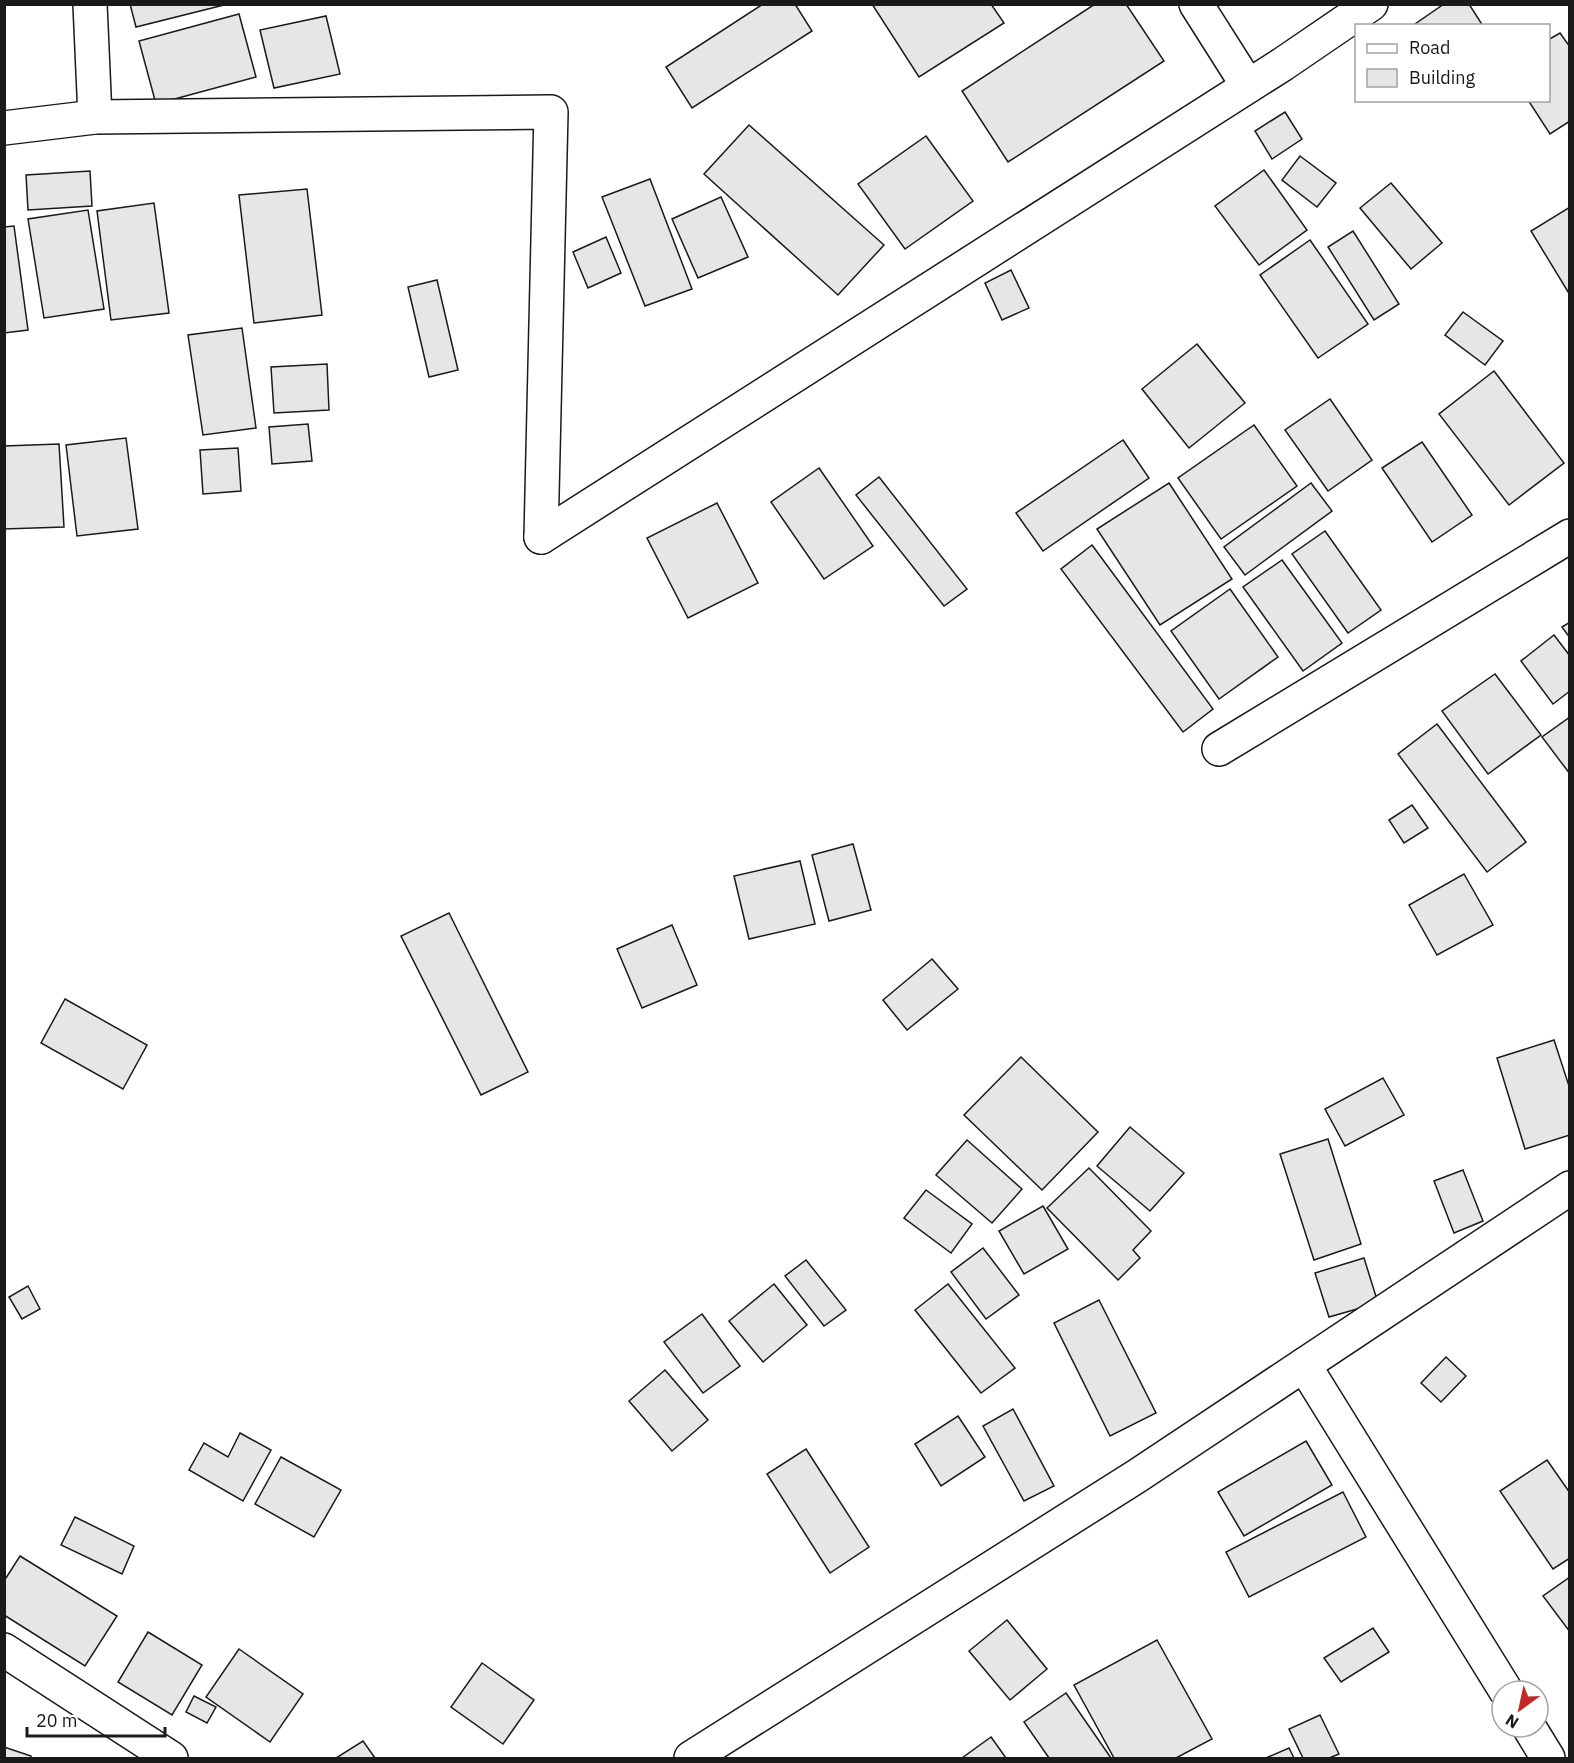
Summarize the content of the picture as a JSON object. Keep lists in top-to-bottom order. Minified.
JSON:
{"legend":["Road","Building"],"scale_bar":"20 m","north":"bottom left"}
